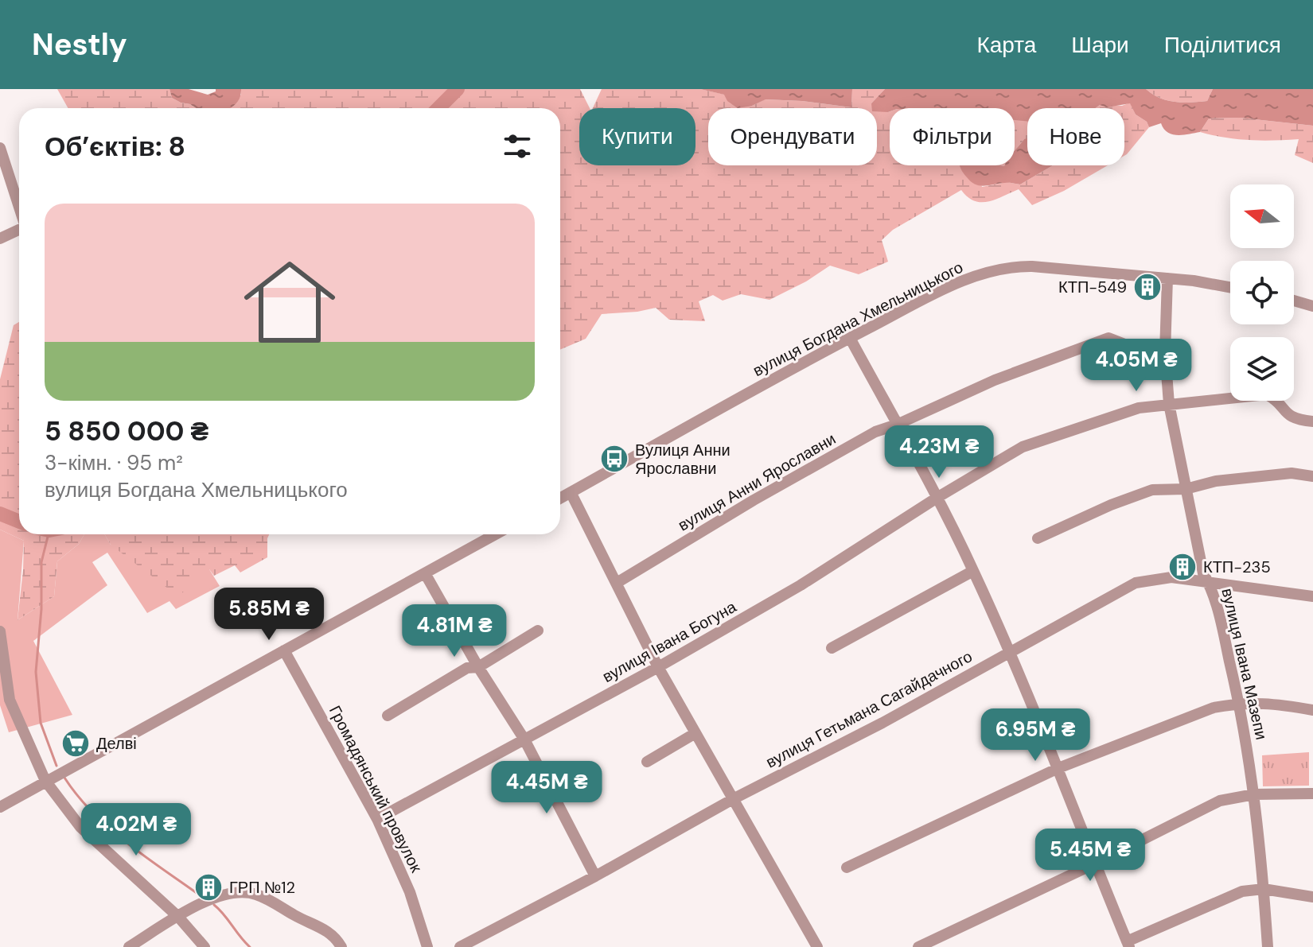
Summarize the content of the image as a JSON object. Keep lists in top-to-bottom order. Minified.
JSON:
{"streets":{"street":["вулиця Богдана Хмельницького","вулиця Анни Ярославни","вулиця Івана Богуна","вулиця Івана Мазепи","вулиця Гетьмана Сагайдачного","Громадянський провулок"]},"crossings":[["вулиця Богдана Хмельницького","вулиця Івана Мазепи"],["вулиця Анни Ярославни","вулиця Івана Мазепи"],["вулиця Івана Богуна","вулиця Івана Мазепи"],["вулиця Івана Богуна","Громадянський провулок"],["вулиця Івана Мазепи","вулиця Гетьмана Сагайдачного"]],"places":{"building":["КТП-549","КТП-235","ГРП №12"],"bus stop":["Вулиця Анни Ярославни"],"supermarket":["Делві"]},"north":"left","page":{"header":"Nestly","nav":["Карта","Шари","Поділитися"],"chip":["Купити","Орендувати","Фільтри","Нове"],"heading":"Об’єктів: 8","list":[{"name":"5 850 000 ₴","note":"3-кімн. · 95 m² · вулиця Богдана Хмельницького"}],"price":["4.05M ₴","4.23M ₴","5.85M ₴","4.81M ₴","6.95M ₴","4.45M ₴","4.02M ₴","5.45M ₴"]}}
